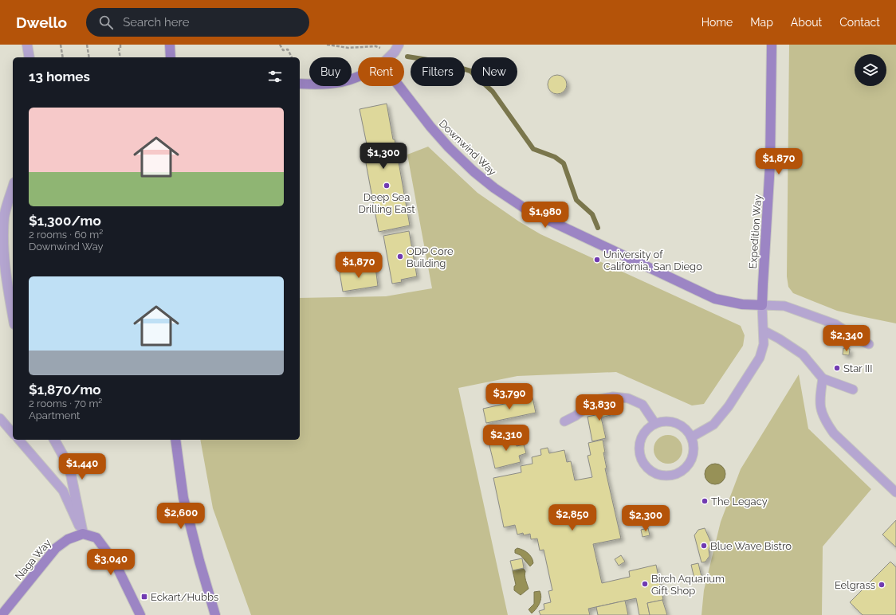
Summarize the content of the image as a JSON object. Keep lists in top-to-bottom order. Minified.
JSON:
{"streets":{"street":["Downwind Way","Expedition Way","Naga Way"]},"crossings":[["Downwind Way","Expedition Way"]],"places":{"other":["Deep Sea Drilling East","ODP Core Building","University of California, San Diego","Star III","The Legacy","Blue Wave Bistro","Birch Aquarium Gift Shop","Eelgrass"],"transit":["Eckart/Hubbs"]},"page":{"header":"Dwello","search":"Search here","nav":["Home","Map","About","Contact"],"chip":["Buy","Rent","Filters","New"],"heading":"13 homes","list":[{"name":"$1,300/mo","note":"2 rooms · 60 m² · Downwind Way"},{"name":"$1,870/mo","note":"2 rooms · 70 m² · Apartment"}],"price":["$1,300","$1,870","$1,980","$1,870","$2,340","$3,790","$3,830","$2,310","$1,440","$2,600","$2,850","$2,300","$3,040"]}}
